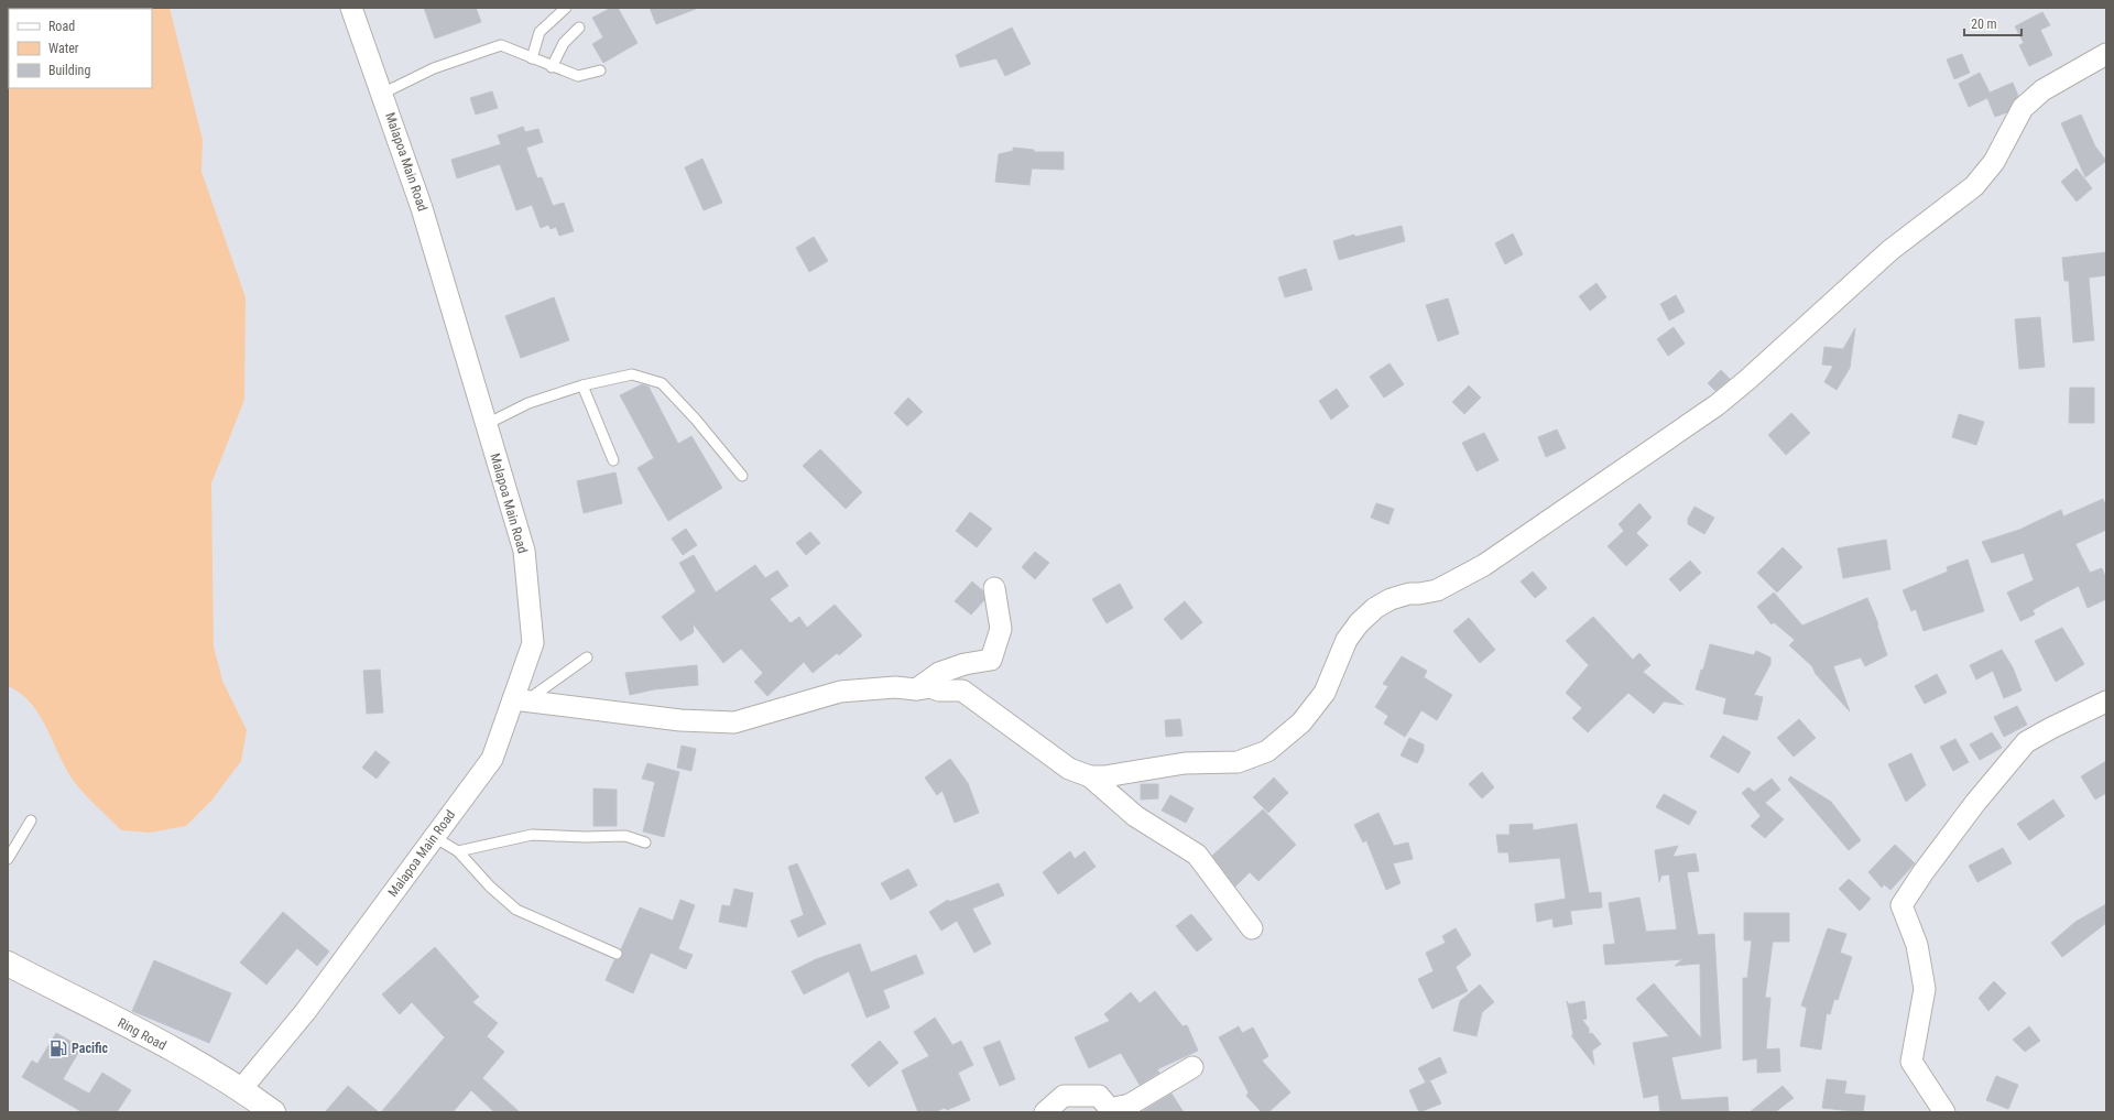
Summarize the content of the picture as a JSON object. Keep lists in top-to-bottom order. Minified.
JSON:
{"streets":{"main road":["Ring Road"],"street":["Malapoa Main Road"]},"crossings":[["Malapoa Main Road","Ring Road"]],"places":{"fuel station":["Pacific"]},"legend":["Road","Water","Building"],"scale_bar":"20 m"}
